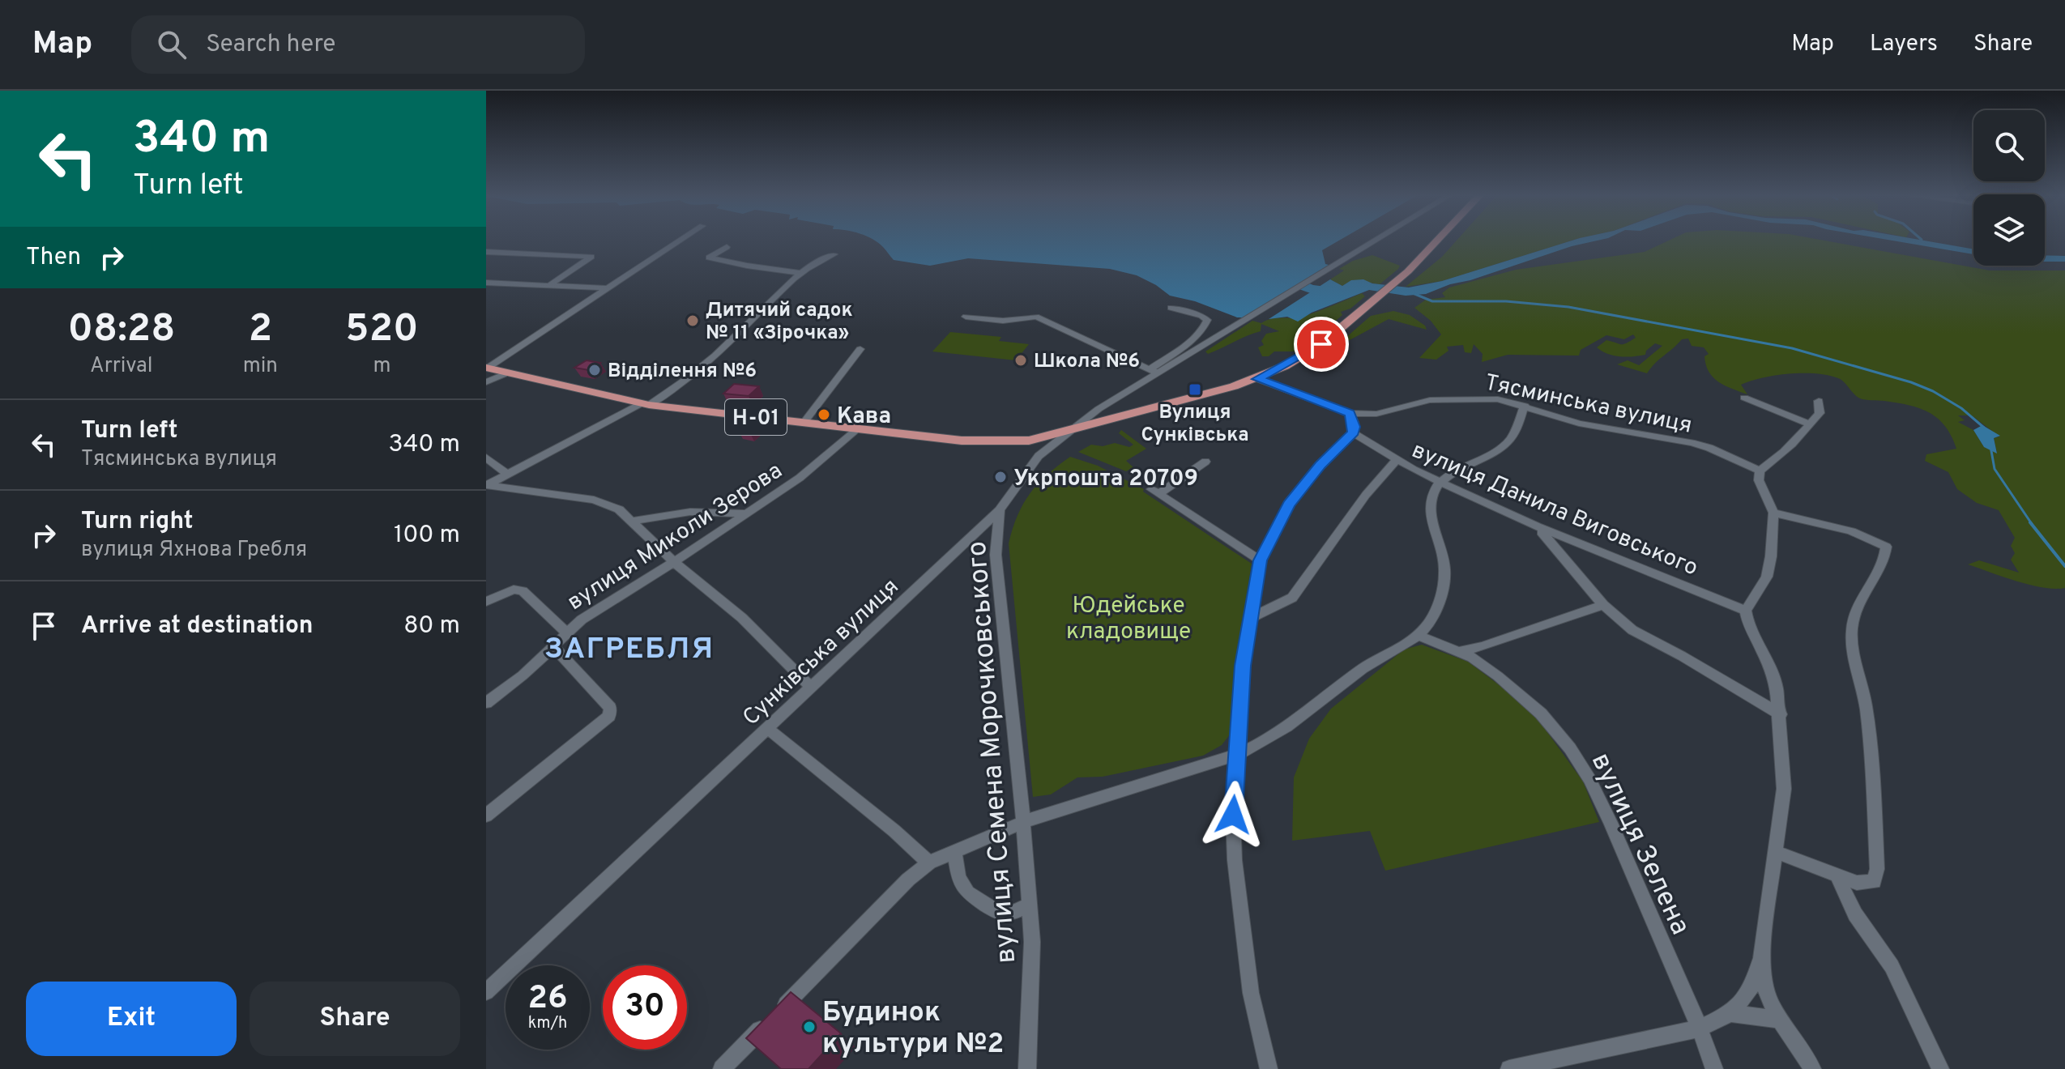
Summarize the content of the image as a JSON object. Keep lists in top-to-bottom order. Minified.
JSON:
{"streets":{"main road":["Н-01"],"street":["Тясминська вулиця","вулиця Данила Виговського","вулиця Миколи Зерова","Сунківська вулиця","вулиця Семена Морочковського","вулиця Зелена"]},"crossings":[["Тясминська вулиця","вулиця Данила Виговського"],["Н-01","вулиця Миколи Зерова"],["Н-01","Сунківська вулиця"],["Сунківська вулиця","вулиця Семена Морочковського"]],"districts":["ЗАГРЕБЛЯ"],"parks":["Юдейське кладовище"],"places":{"other":["Дитячий садок № 11 «Зірочка»","Школа №6","Відділення №6","Кава","Укрпошта 20709","Будинок культури №2"],"transit":["Вулиця Сунківська"]},"page":{"header":"Map","search":"Search here","nav":["Map","Layers","Share"],"turn":["340 m","Turn left"],"then":"Then","eta":["08:28","Arrival","2","min","520","m"],"list":[{"name":"Turn left","note":"Тясминська вулиця","value":"340 m"},{"name":"Turn right","note":"вулиця Яхнова Гребля","value":"100 m"},{"name":"Arrive at destination","value":"80 m"}],"speed":"26 km/h","limit":"30","buttons":["Exit","Share"]}}
